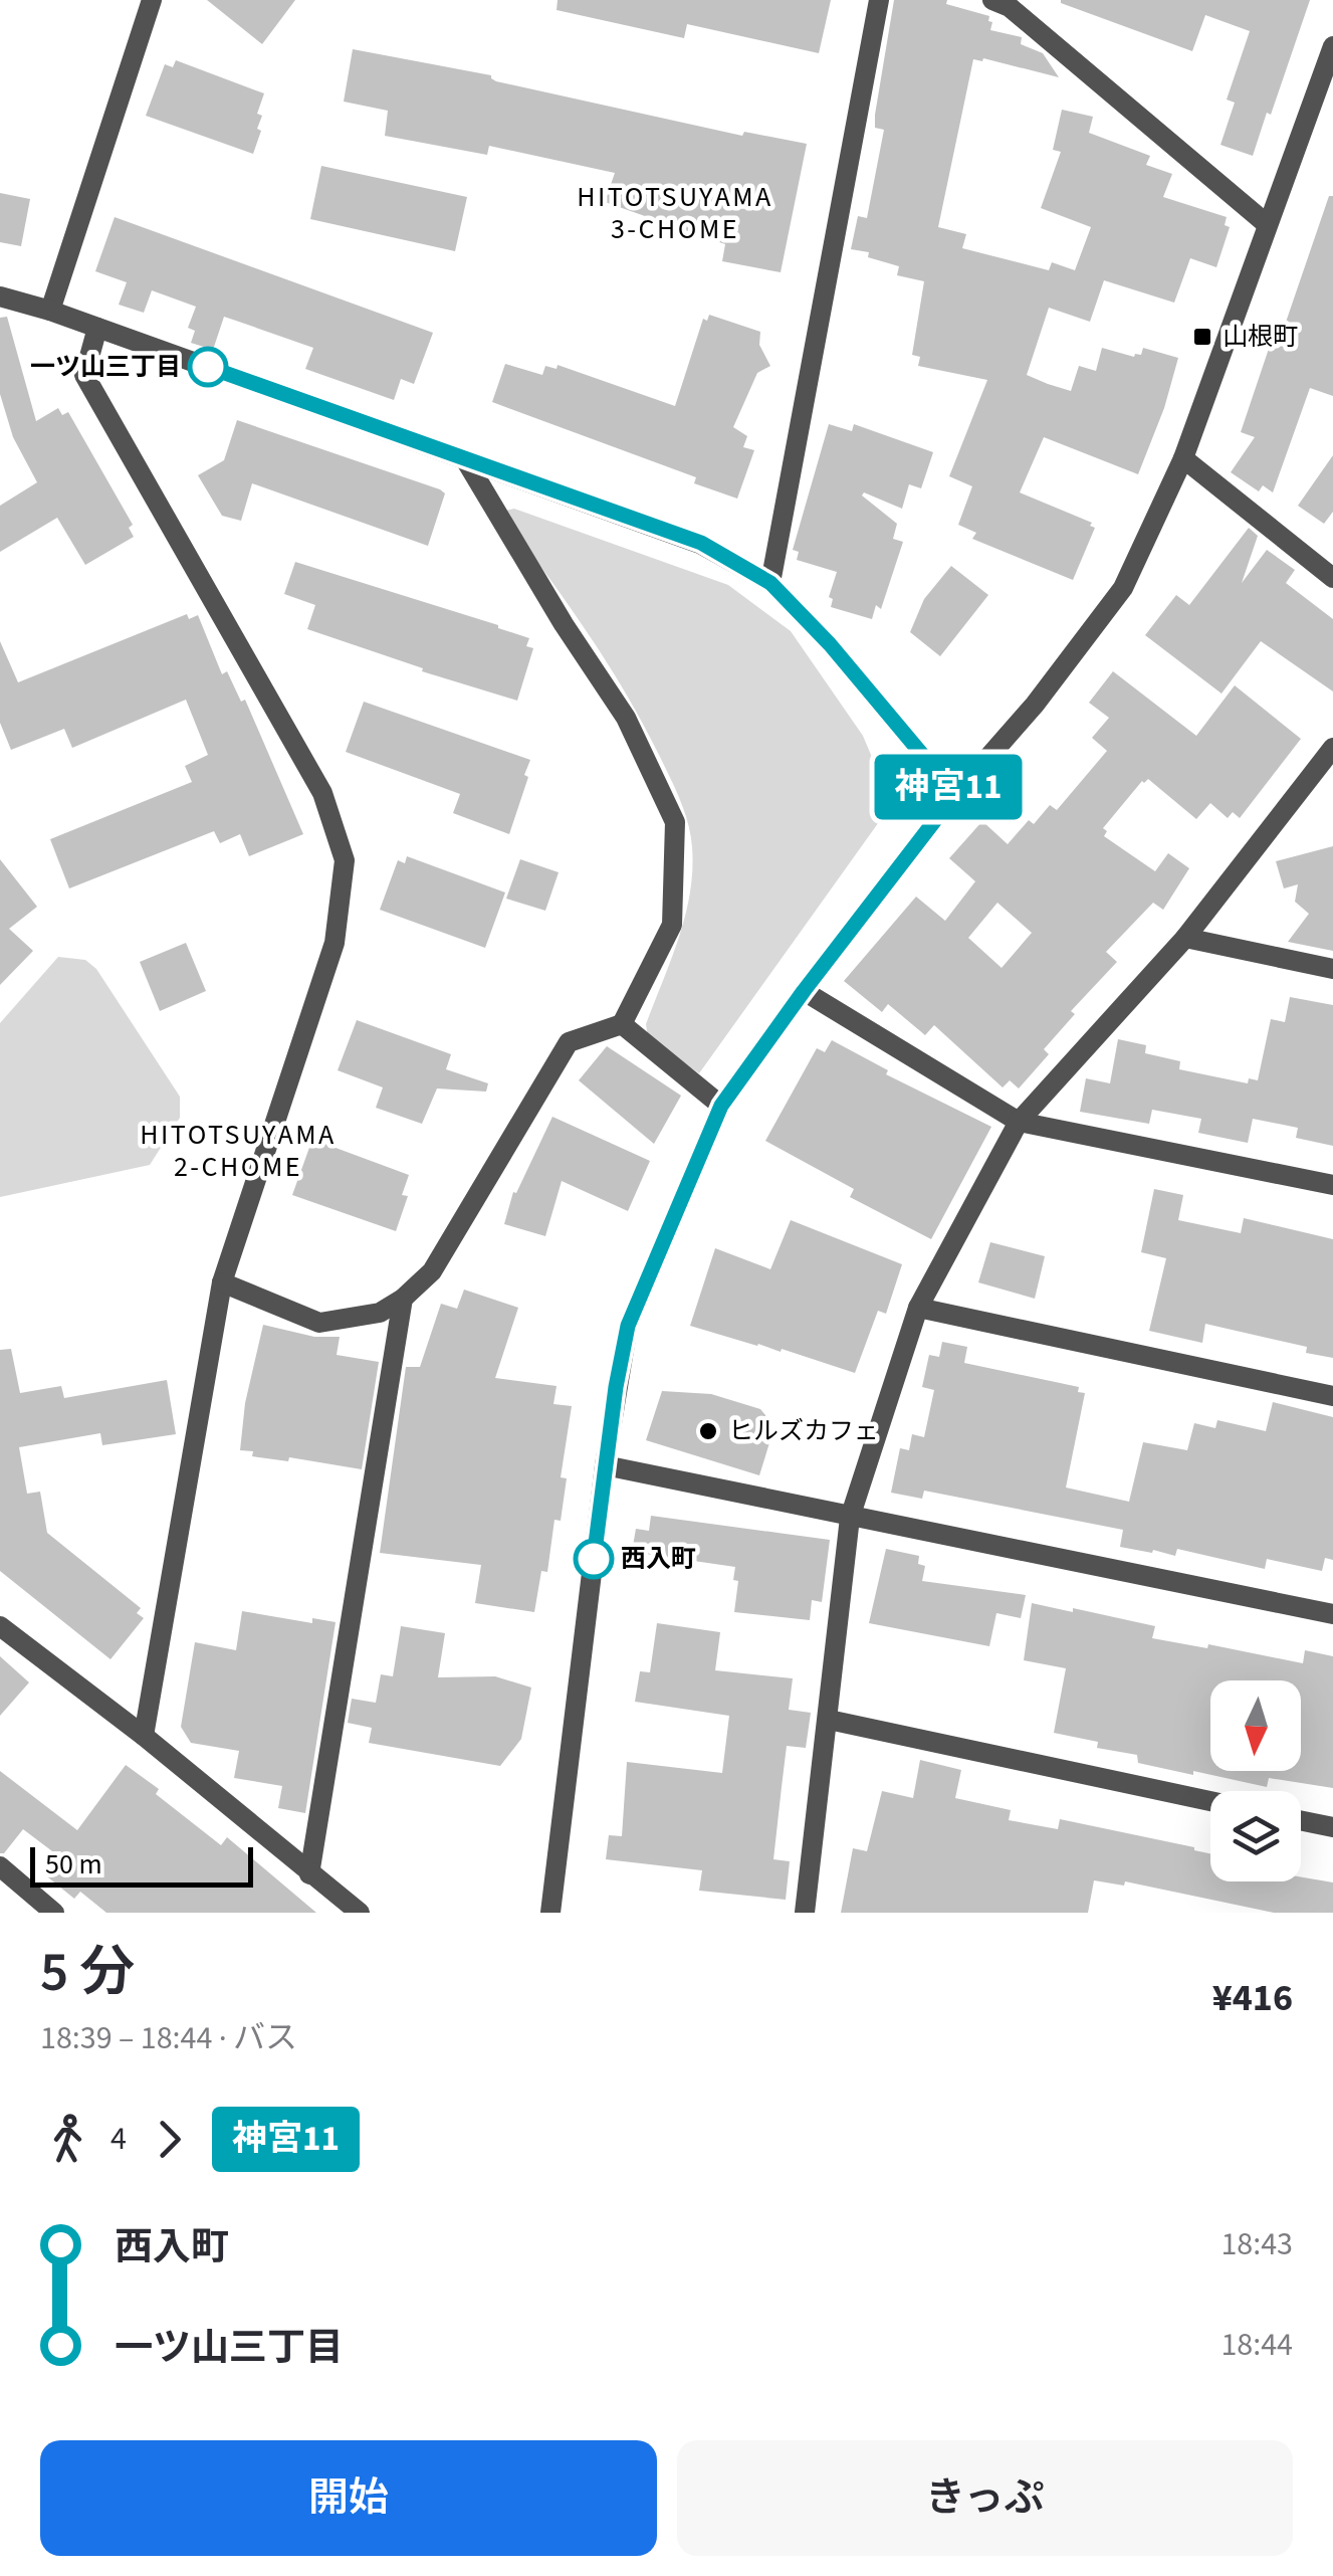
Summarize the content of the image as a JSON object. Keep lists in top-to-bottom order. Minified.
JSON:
{"districts":["HITOTSUYAMA 3-CHOME","HITOTSUYAMA 2-CHOME"],"places":{"transit":["山根町"],"other":["一ツ山三丁目","ヒルズカフェ","西入町"]},"lines":["bus line 神宮11"],"scale_bar":"50 m","north":"bottom","page":{"on_map":"神宮11","scale":"50 m","heading":["5 分","18:39 – 18:44 · バス","¥416"],"legs":["4","神宮11"],"list":[{"name":"西入町","value":"18:43"},{"name":"一ツ山三丁目","value":"18:44"}],"buttons":["開始","きっぷ"]}}
